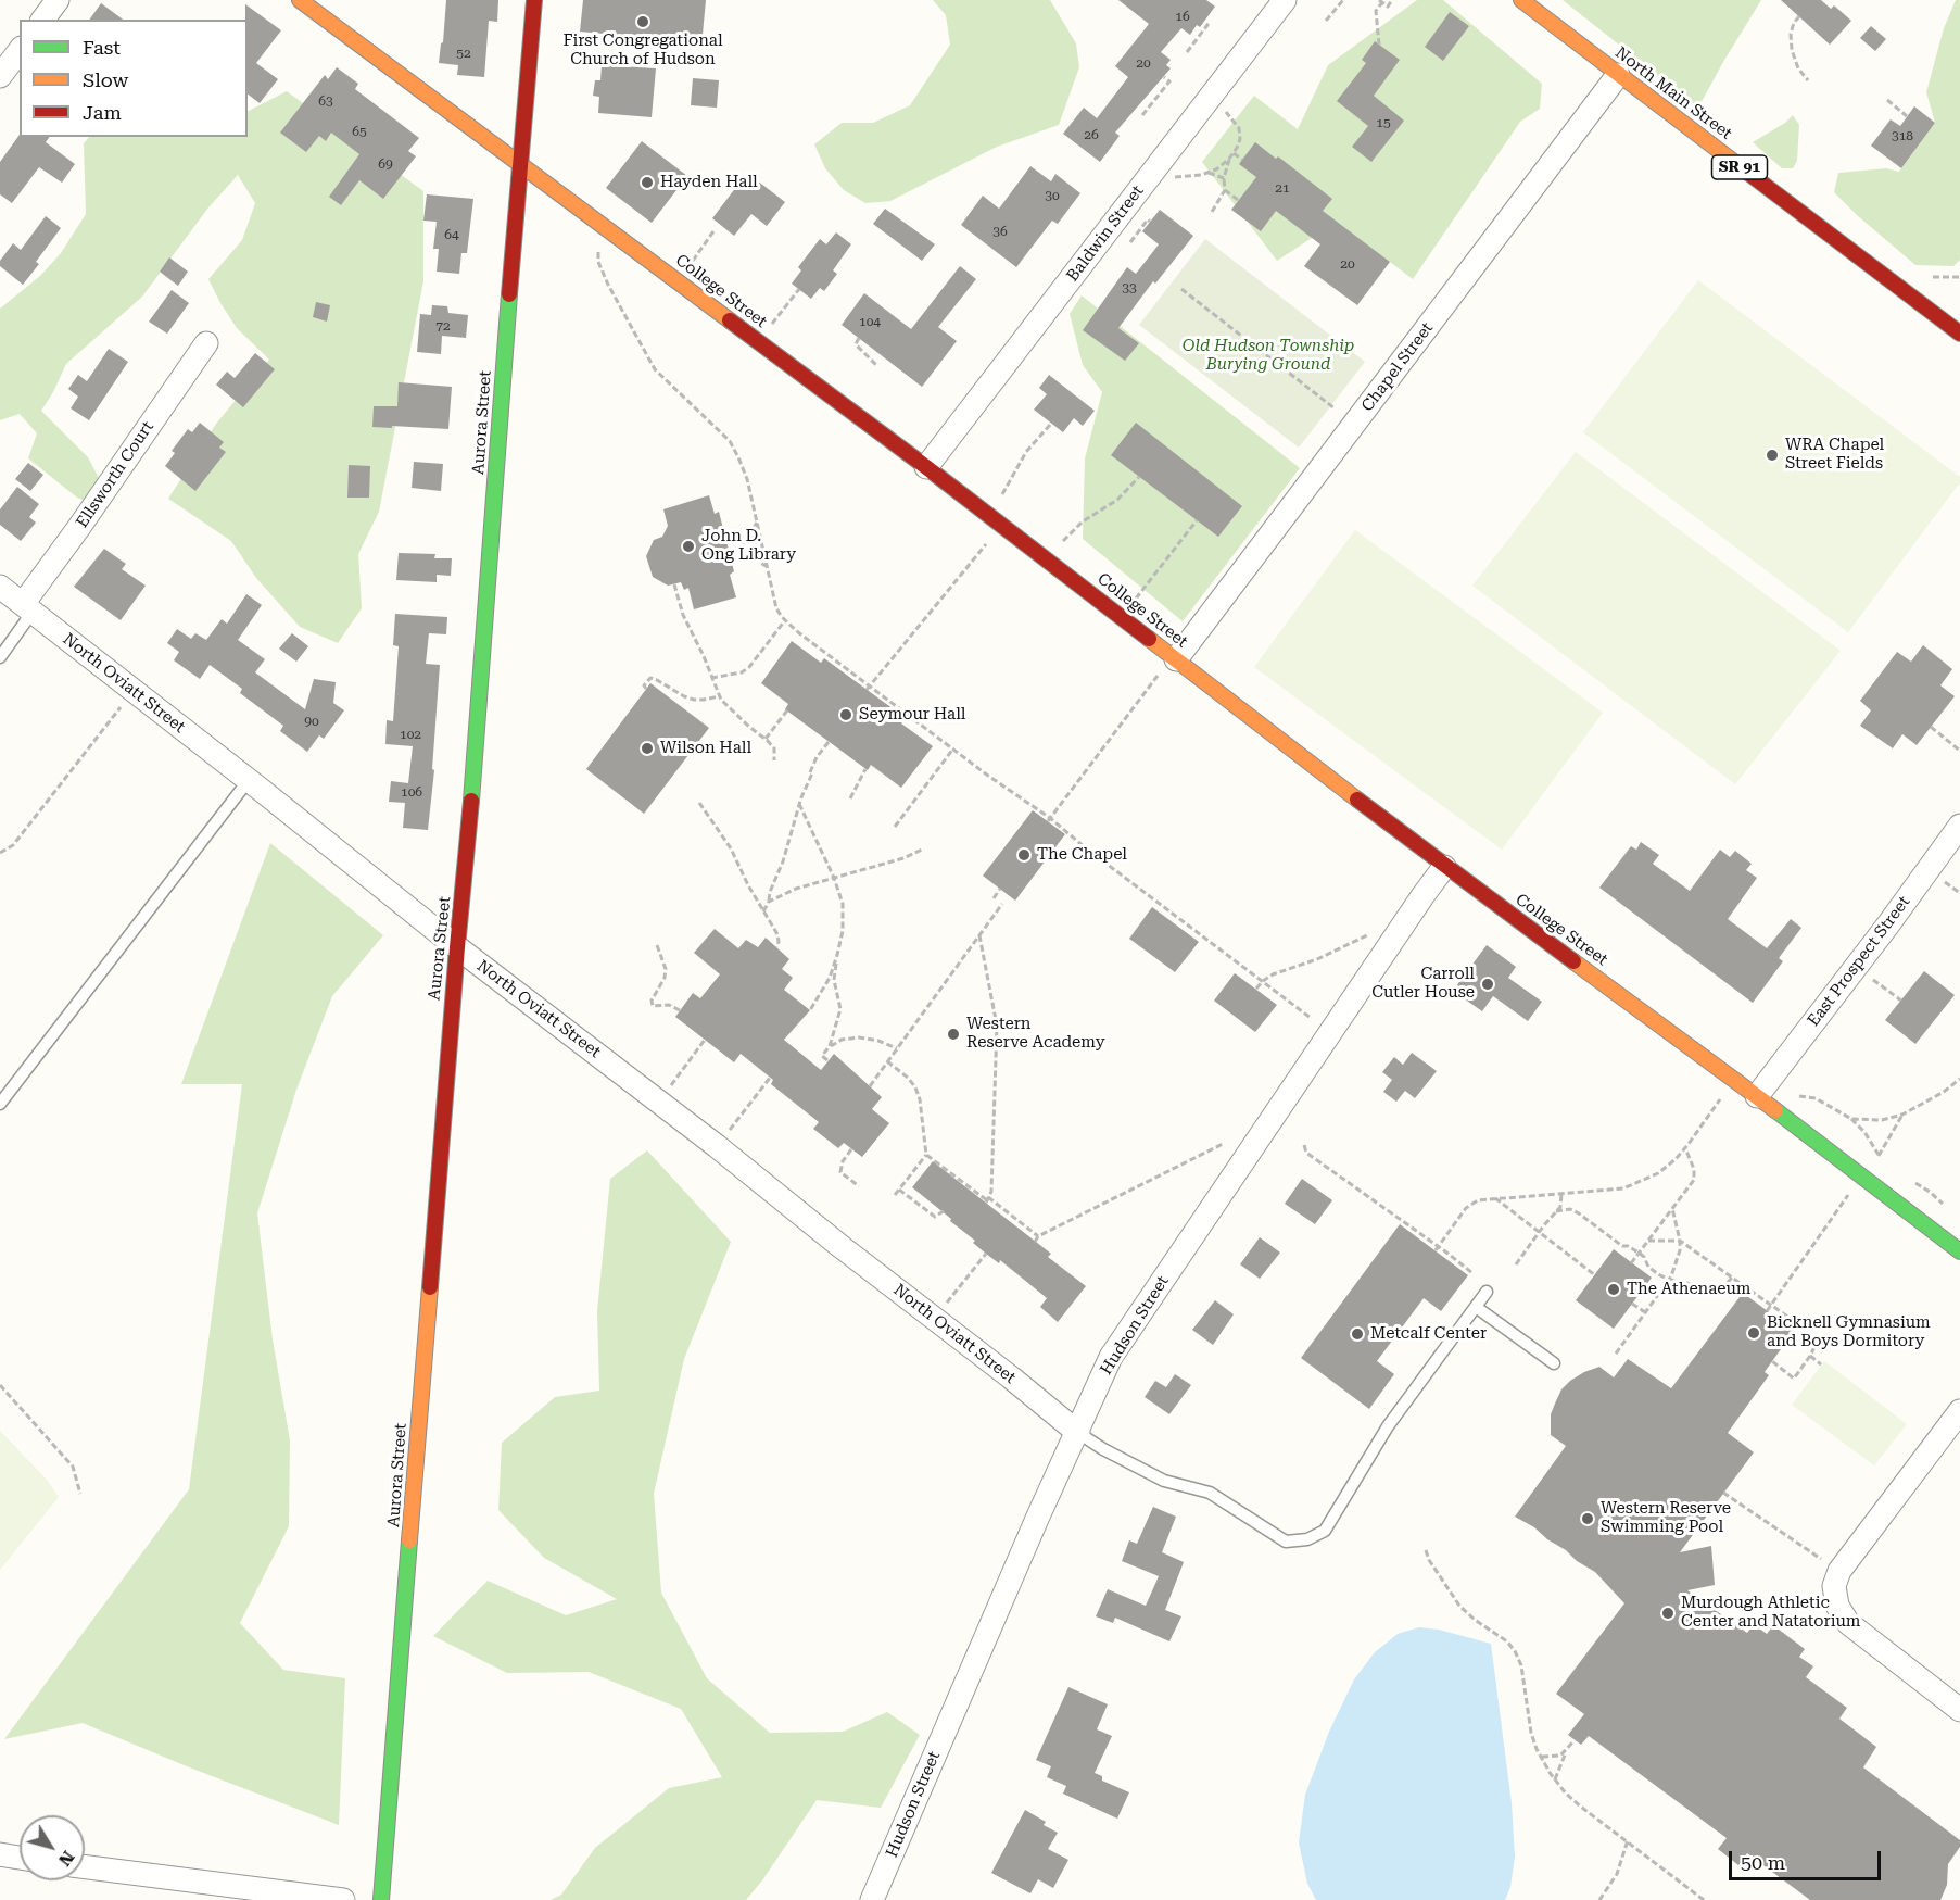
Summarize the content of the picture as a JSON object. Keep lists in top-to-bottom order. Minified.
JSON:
{"streets":{"street":["North Main Street","SR 91","Baldwin Street","College Street","Chapel Street","Aurora Street","Ellsworth Court","North Oviatt Street","East Prospect Street","Hudson Street"]},"crossings":[["North Main Street","Chapel Street"],["Baldwin Street","College Street"],["College Street","Chapel Street"],["College Street","Aurora Street"],["College Street","East Prospect Street"],["College Street","Hudson Street"],["Aurora Street","North Oviatt Street"],["Ellsworth Court","North Oviatt Street"],["North Oviatt Street","Hudson Street"]],"parks":["Old Hudson Township Burying Ground"],"places":["First Congregational Church of Hudson","Hayden Hall","WRA Chapel Street Fields","John D. Ong Library","Seymour Hall","Wilson Hall","The Chapel","Carroll Cutler House","Western Reserve Academy","The Athenaeum","Bicknell Gymnasium and Boys Dormitory","Metcalf Center","Western Reserve Swimming Pool","Murdough Athletic Center and Natatorium"],"house_numbers":["16","52","20","63","15","65","26","318","69","21","30","36","64","20","33","104","72","90","102","106"],"legend":["Fast","Slow","Jam"],"scale_bar":"50 m","north":"bottom right"}
